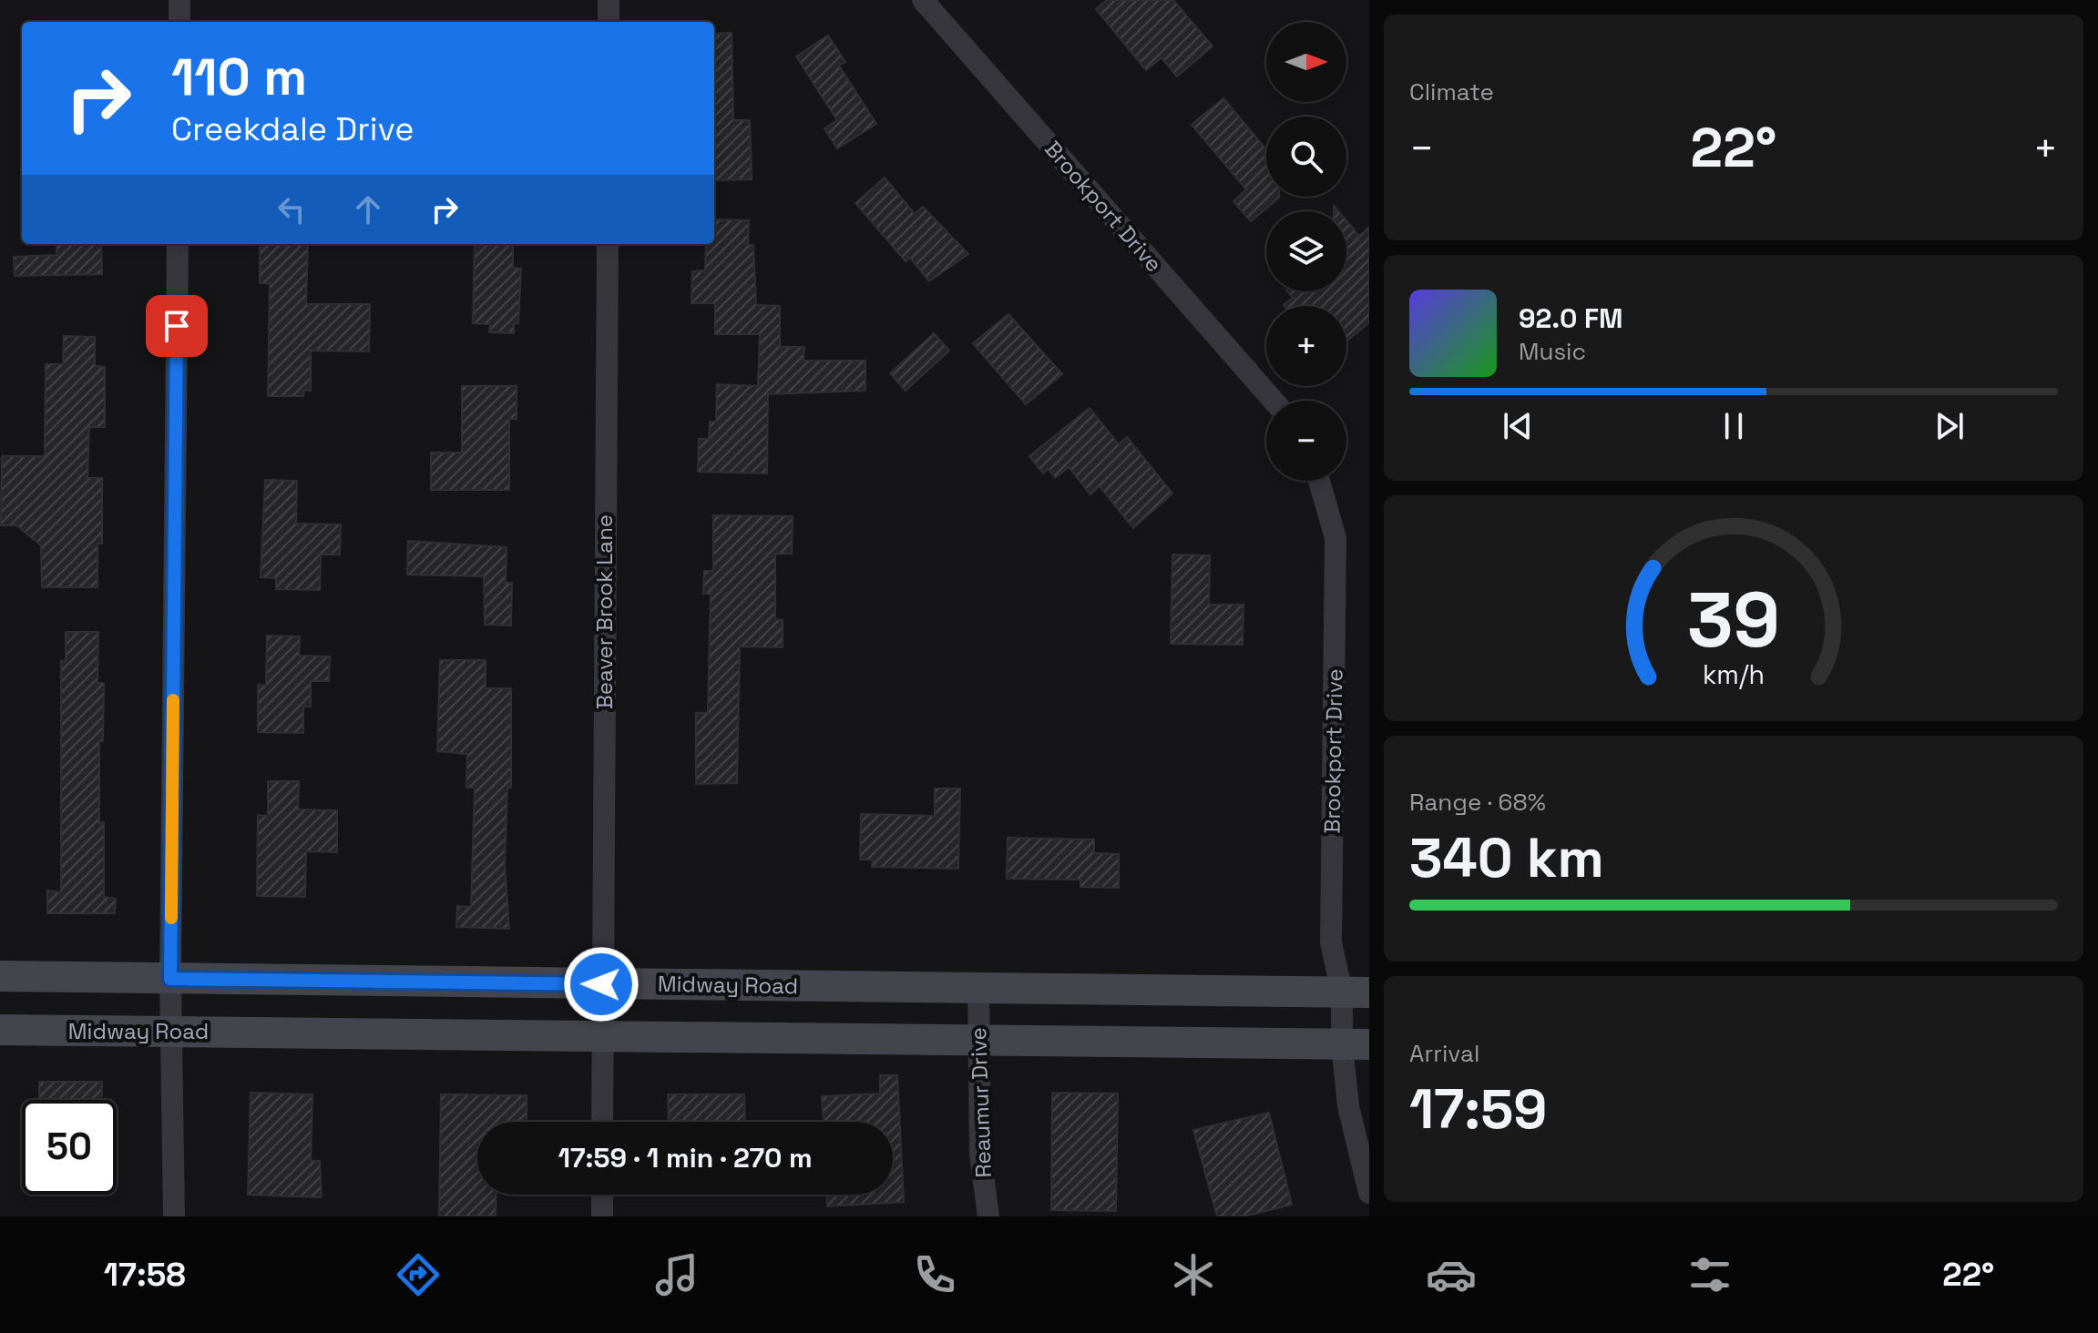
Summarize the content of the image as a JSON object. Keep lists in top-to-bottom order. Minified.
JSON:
{"streets":{"main road":["Midway Road"],"street":["Brookport Drive","Beaver Brook Lane","Reaumur Drive"]},"crossings":[["Brookport Drive","Midway Road"],["Beaver Brook Lane","Midway Road"],["Midway Road","Reaumur Drive"]],"north":"right","page":{"tile":["Climate",["Range · 68%","340 km"],["Arrival","17:59"]],"map_buttons":["+","−"],"turn":["110 m","Creekdale Drive"],"heat":["−","22°","+"],"song":["92.0 FM","Music"],"limit":"50","trip":"17:59 · 1 min · 270 m","tabs":["17:58","22°"],"gauge":["39","km/h"]}}
